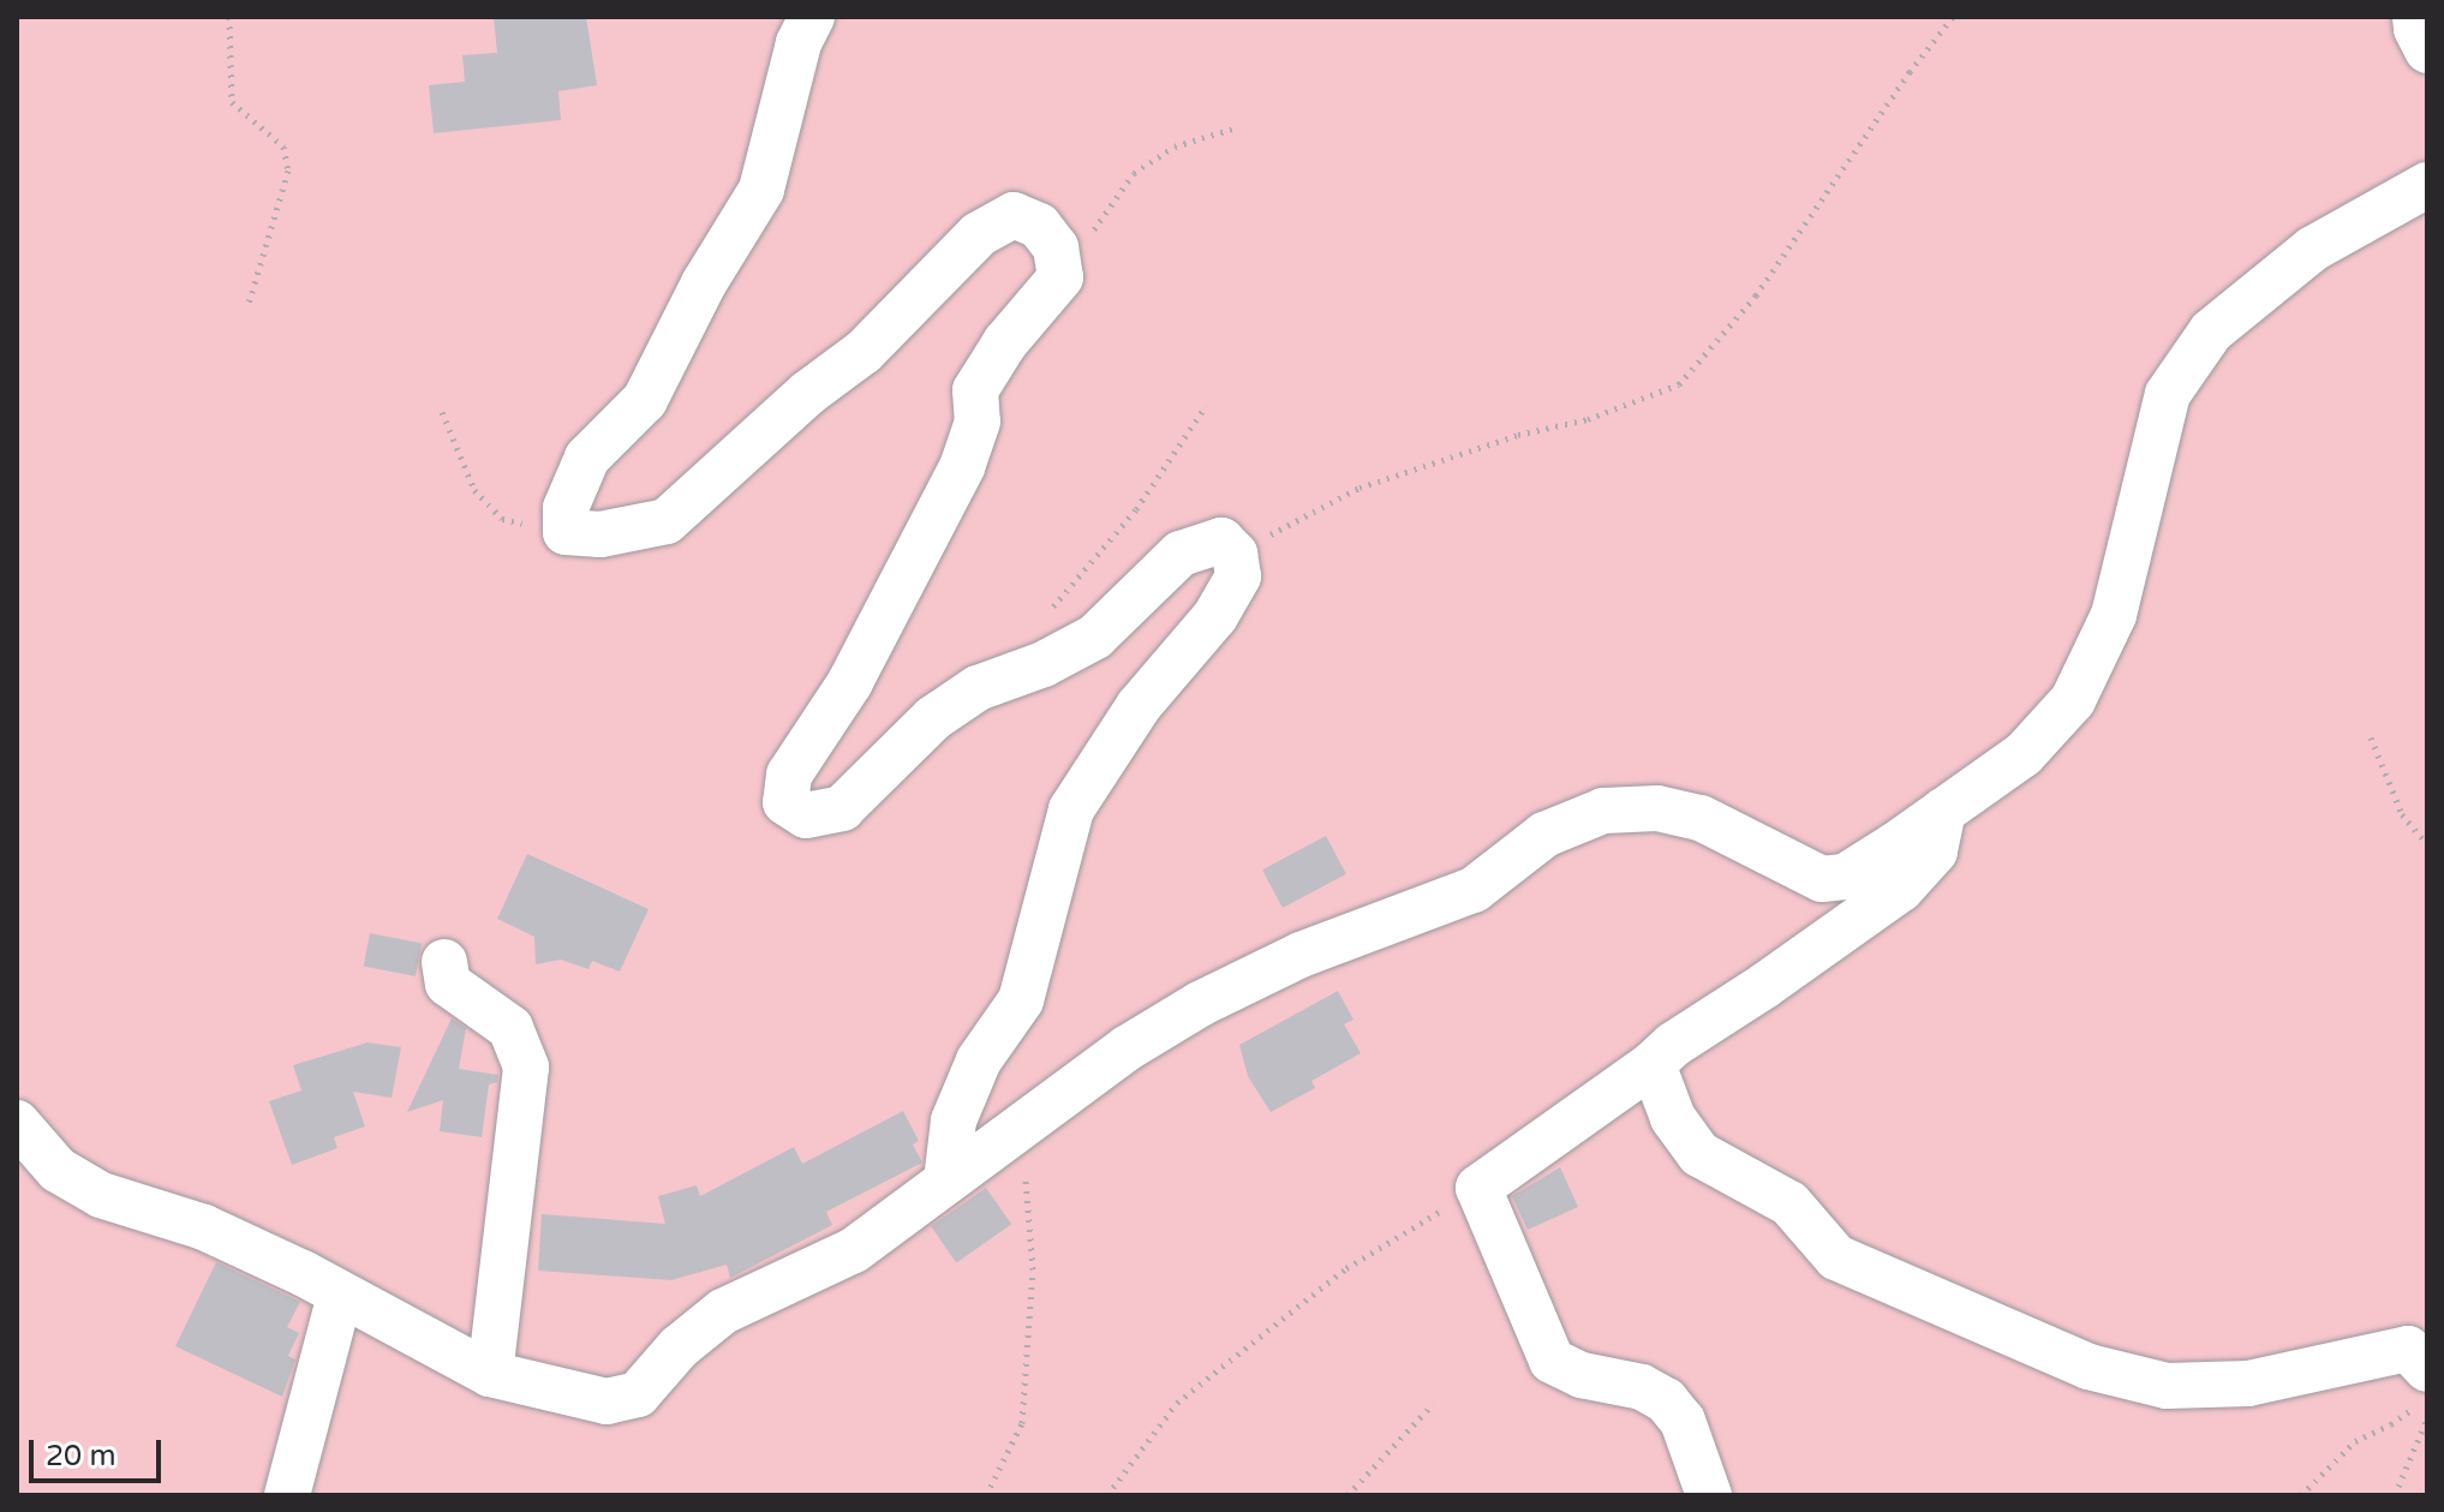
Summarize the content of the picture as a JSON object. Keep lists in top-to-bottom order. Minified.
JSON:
{"scale_bar":"20 m"}
